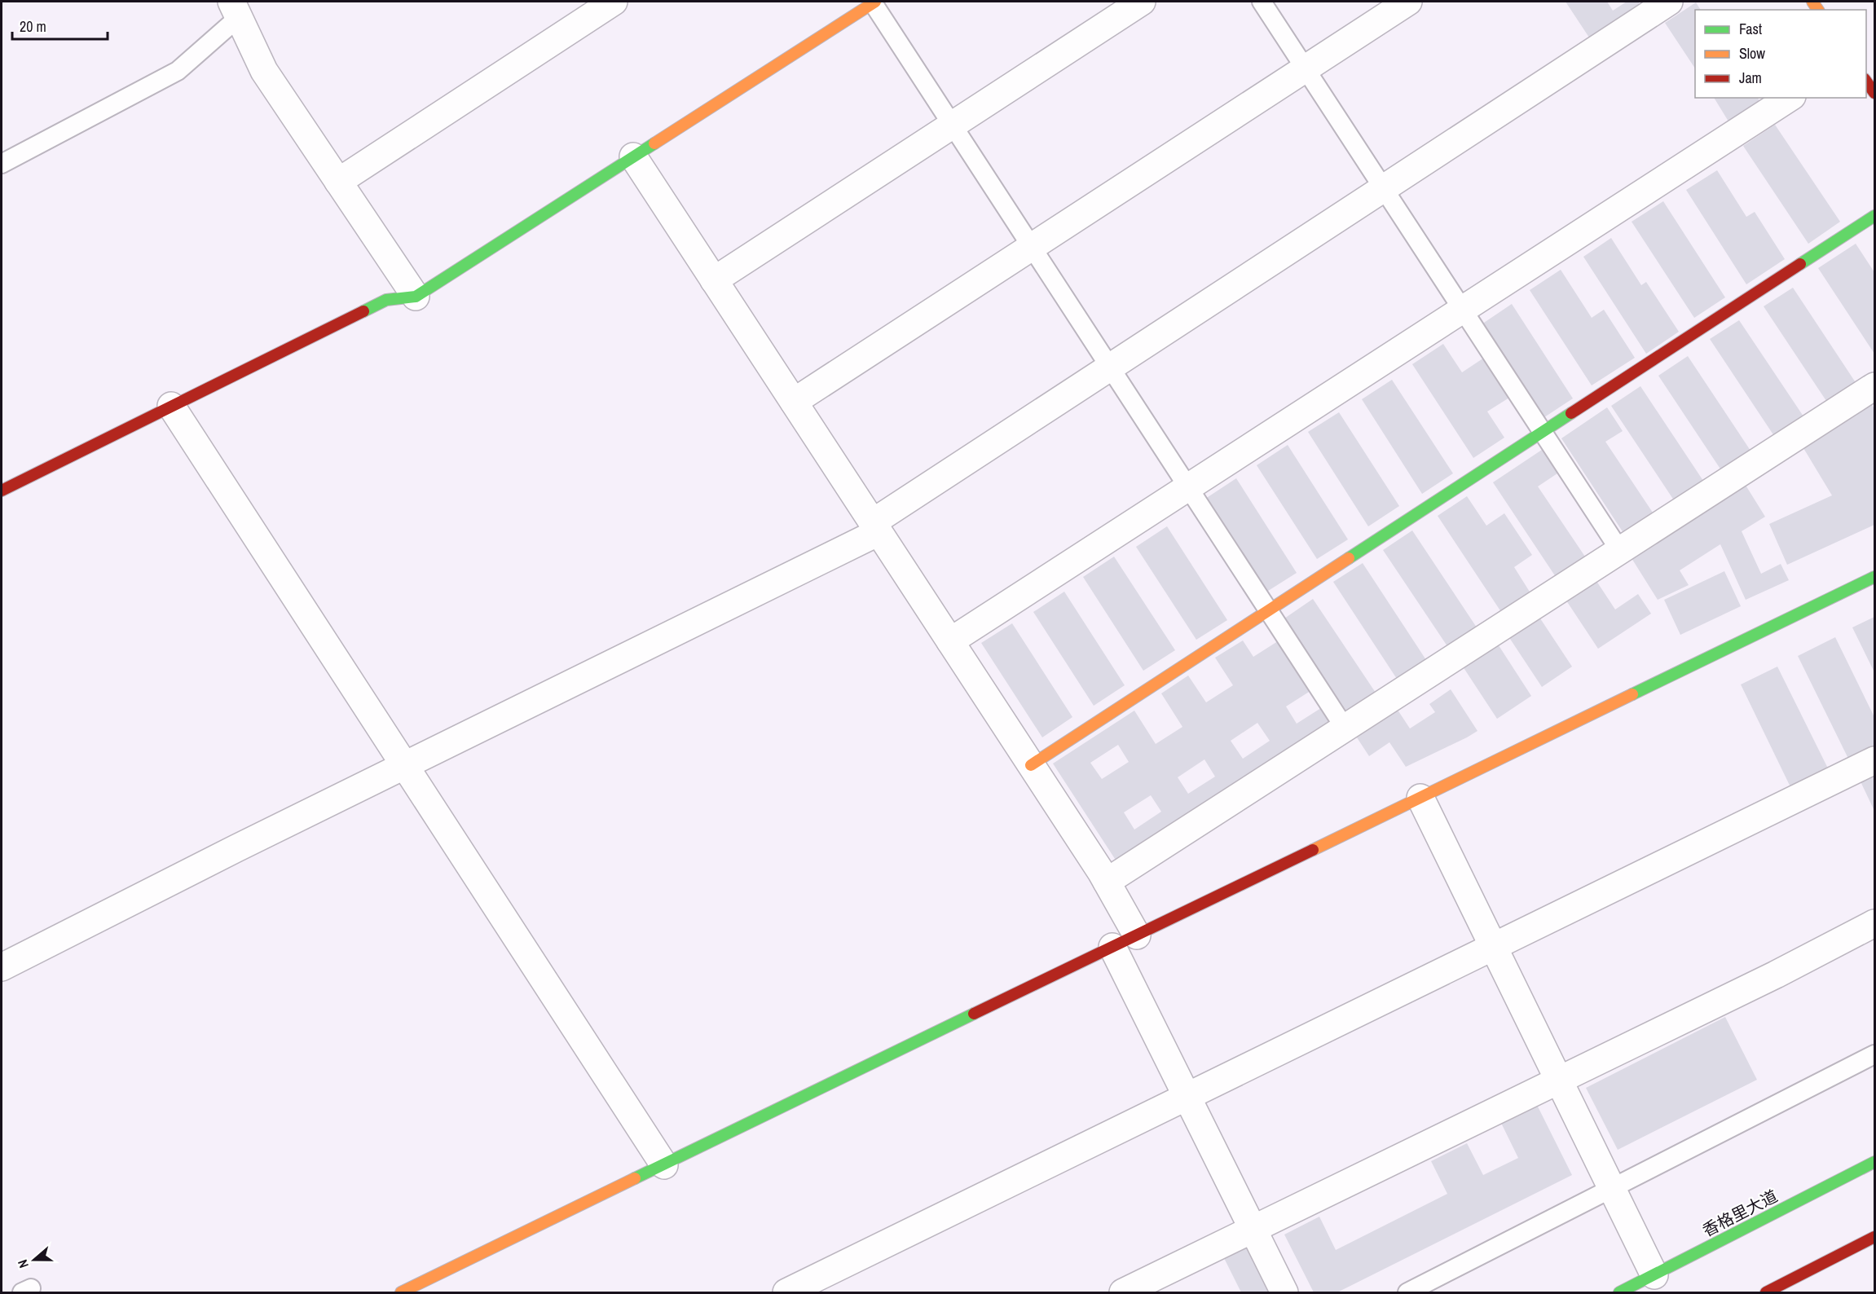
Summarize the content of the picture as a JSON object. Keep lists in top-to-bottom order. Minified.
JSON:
{"streets":{"street":["香格里大道"]},"legend":["Fast","Slow","Jam"],"scale_bar":"20 m","north":"left"}
